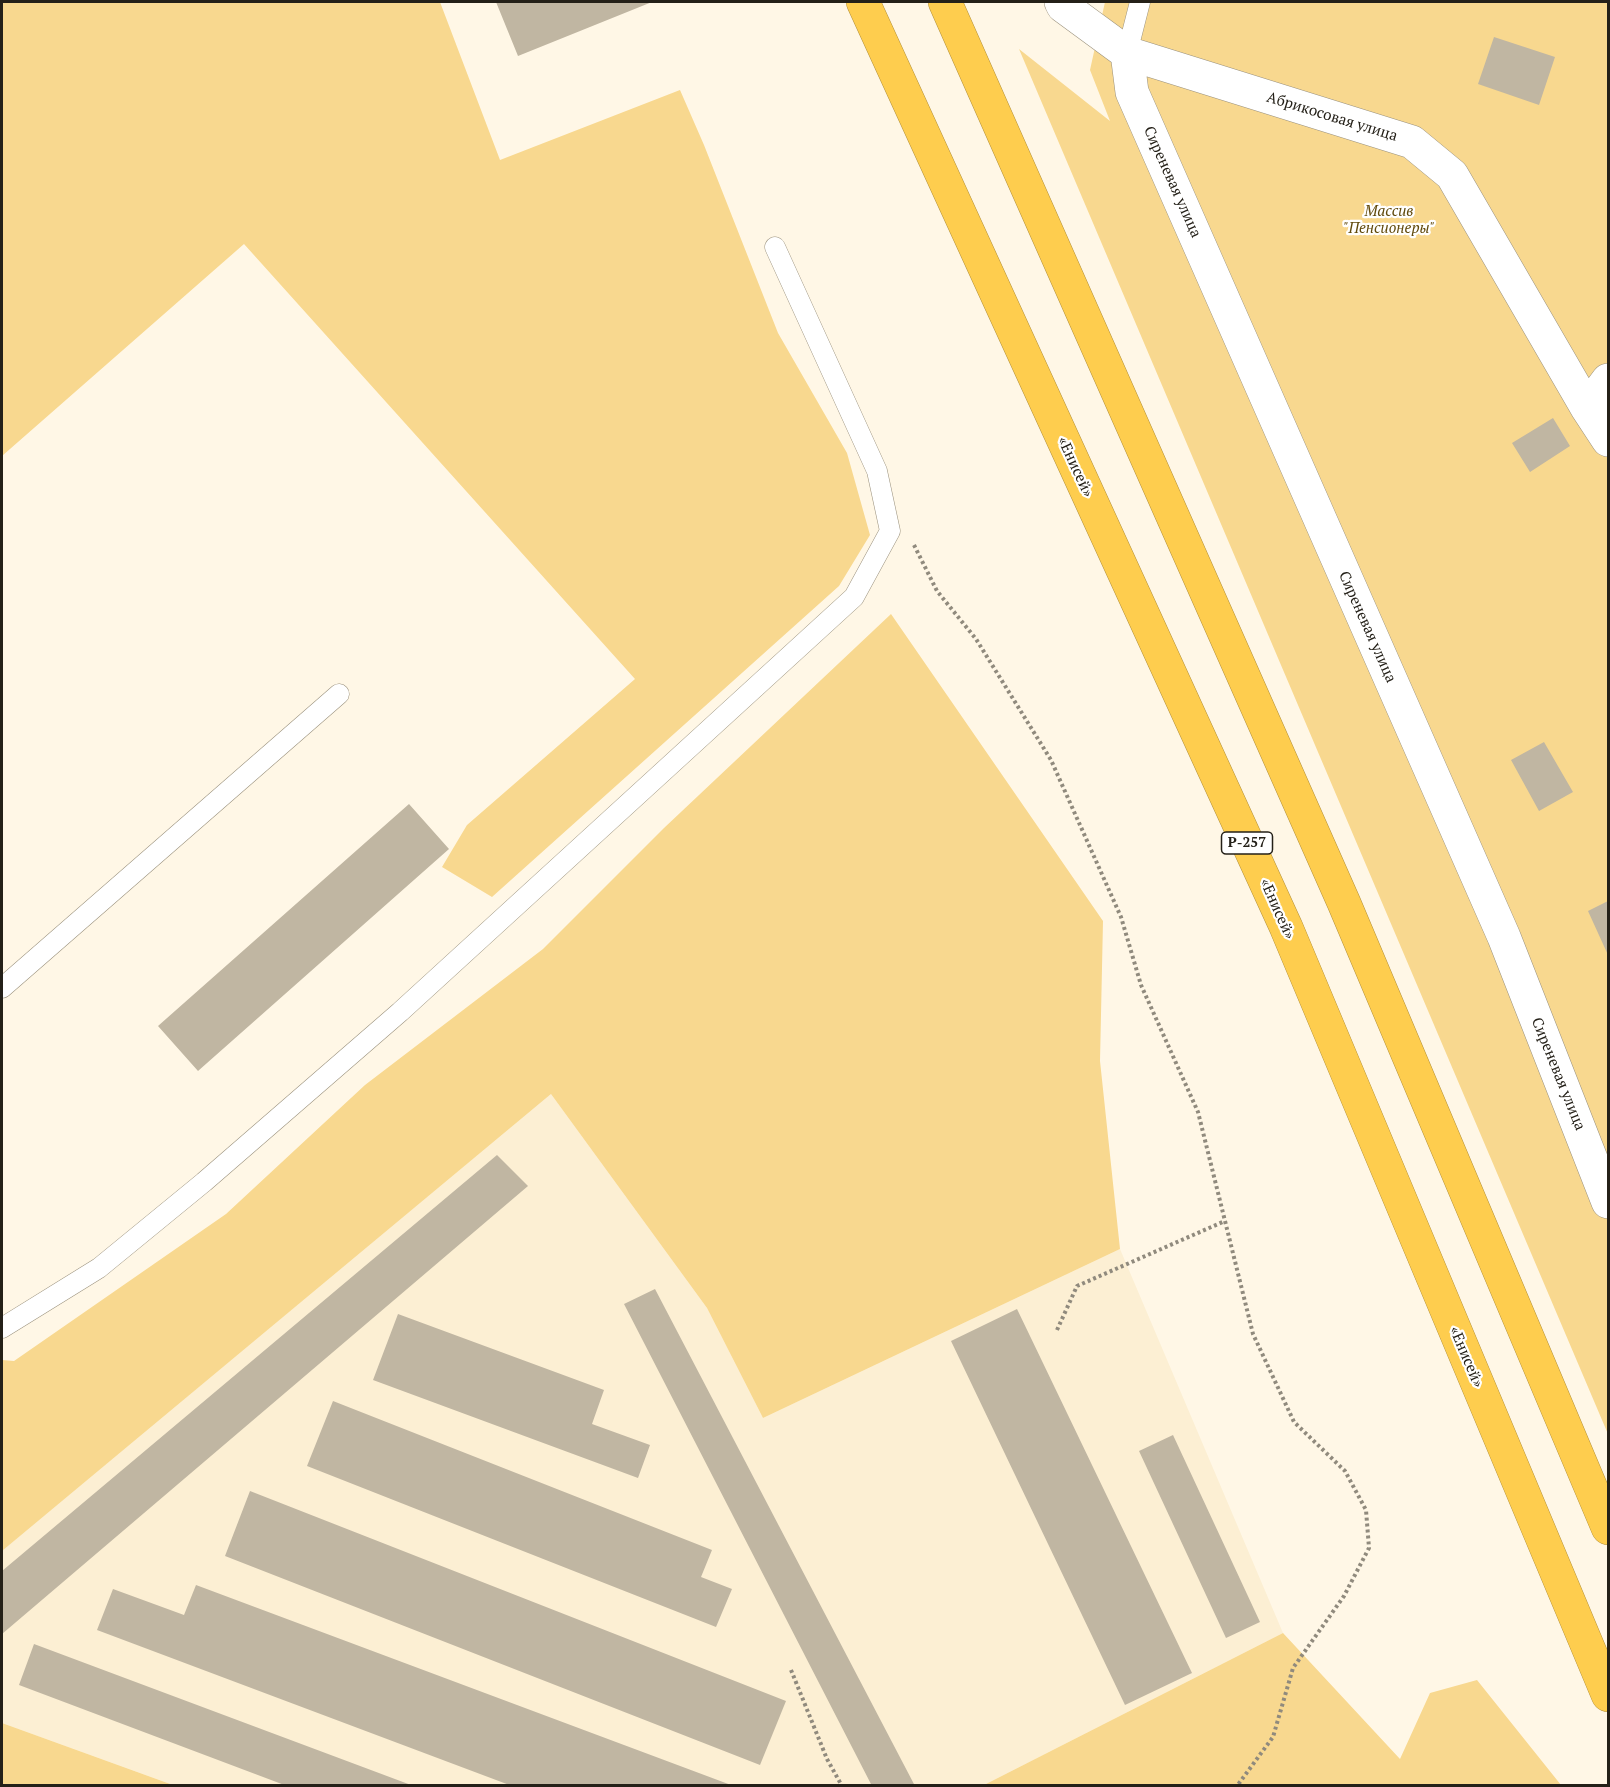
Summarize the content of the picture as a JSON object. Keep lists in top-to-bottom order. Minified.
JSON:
{"streets":{"highway":["«Енисей»","Р-257"],"street":["Абрикосовая улица","Сиреневая улица"]},"crossings":[["Абрикосовая улица","Сиреневая улица"]],"parks":["Массив \"Пенсионеры\""]}
